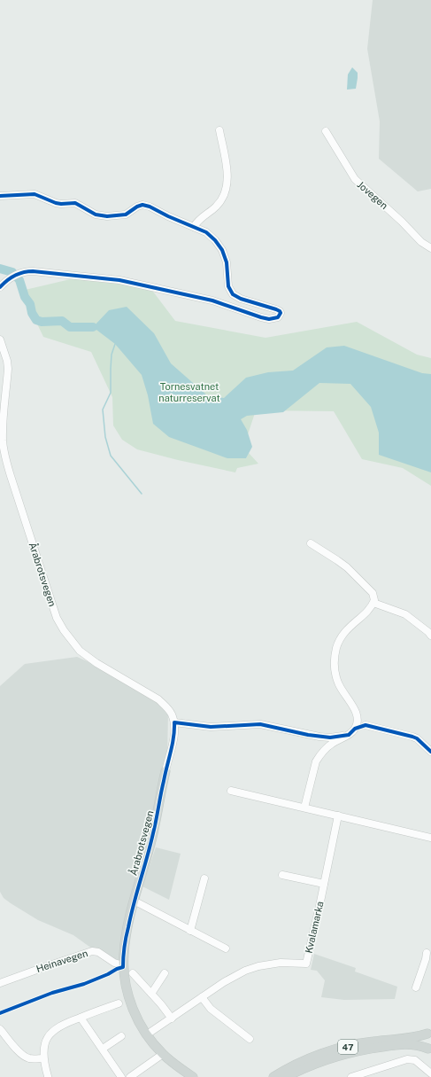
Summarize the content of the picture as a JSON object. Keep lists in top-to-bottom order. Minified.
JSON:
{"streets":{"main road":["Årabrotsvegen","47"],"street":["Jovegen","Kvalamarka","Heinavegen"]},"crossings":[["Årabrotsvegen","Kvalamarka"],["Årabrotsvegen","Heinavegen"]],"parks":["Tornesvatnet naturreservat"]}
